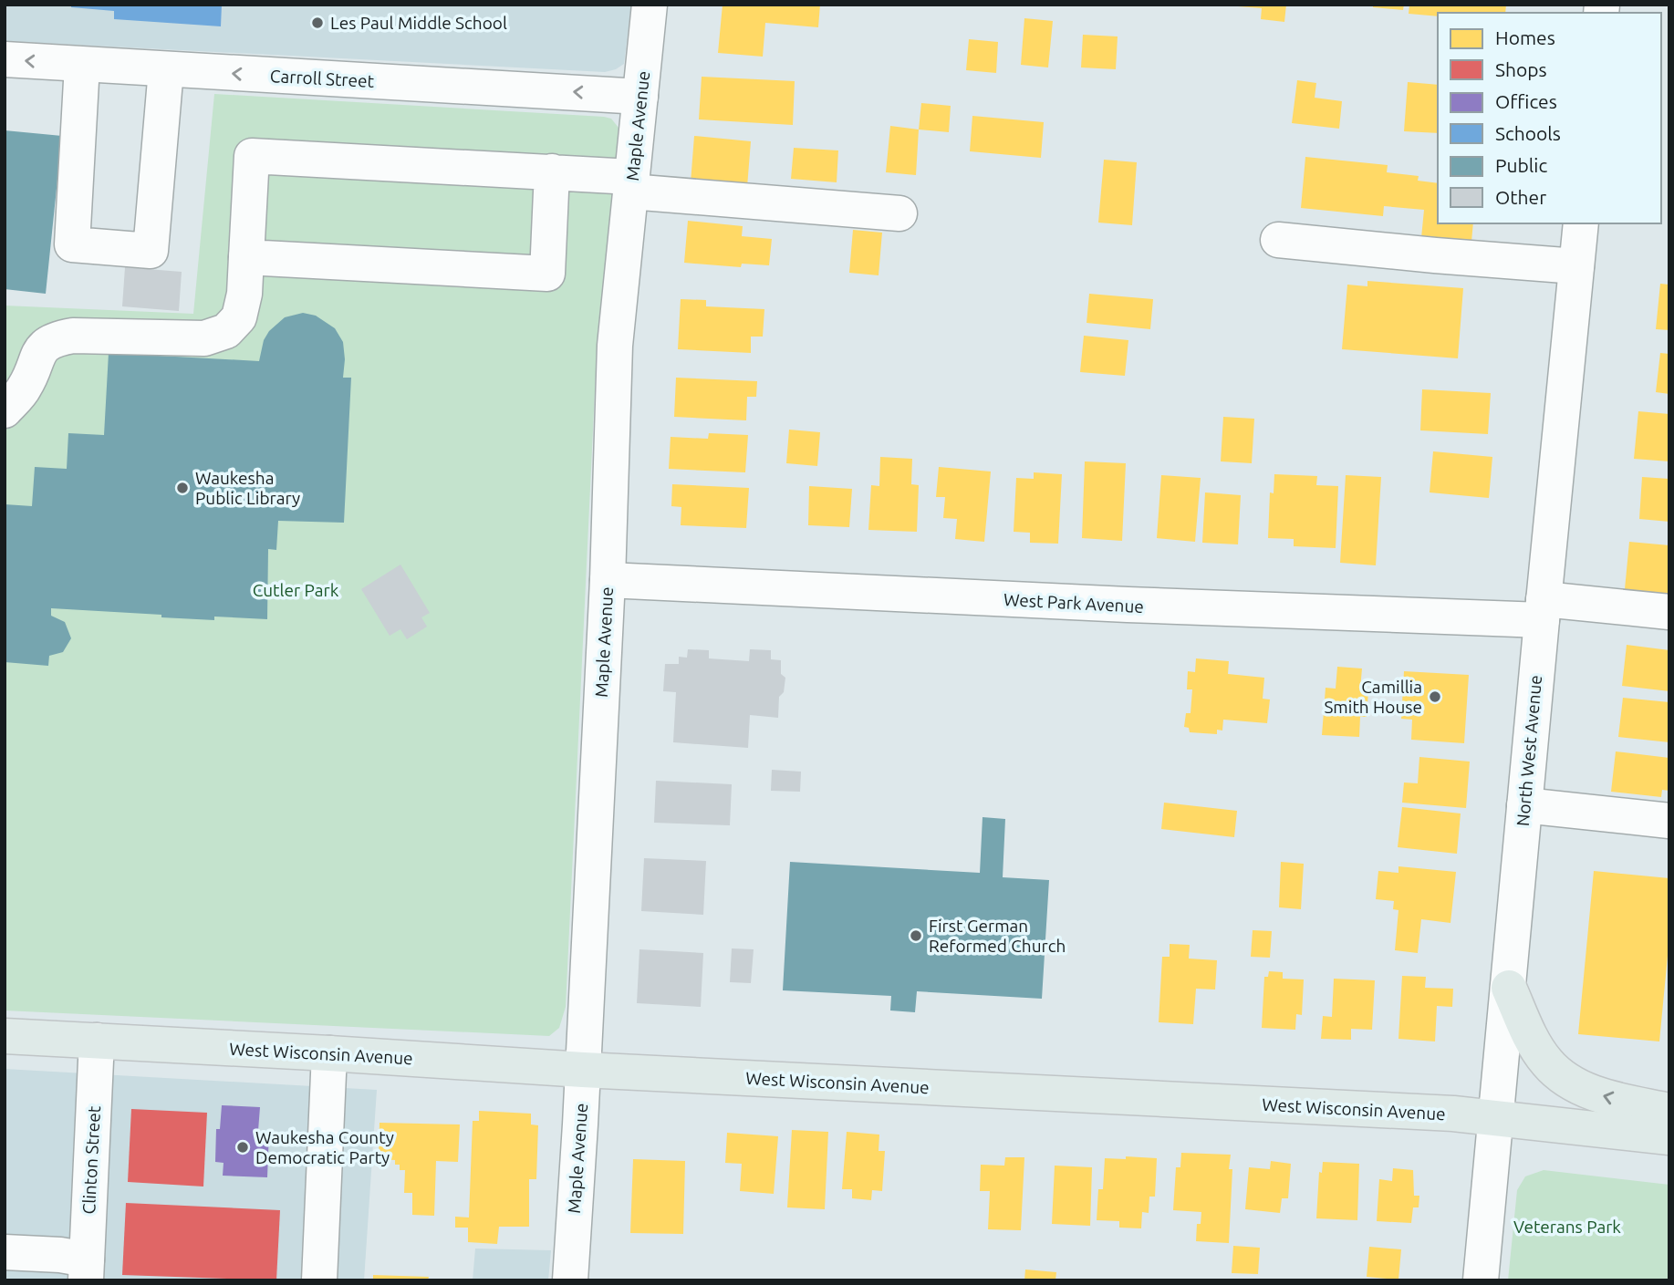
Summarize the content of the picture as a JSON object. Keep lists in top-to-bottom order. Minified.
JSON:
{"streets":{"main road":["West Wisconsin Avenue"],"street":["Carroll Street","Maple Avenue","West Park Avenue","North West Avenue","Clinton Street"]},"crossings":[["Carroll Street","Maple Avenue"],["Maple Avenue","West Park Avenue"],["Maple Avenue","West Wisconsin Avenue"],["West Park Avenue","North West Avenue"],["North West Avenue","West Wisconsin Avenue"],["West Wisconsin Avenue","Clinton Street"]],"one_way":["Carroll Street"],"parks":["Cutler Park","Veterans Park"],"places":["Les Paul Middle School","Waukesha Public Library","Camillia Smith House","First German Reformed Church","Waukesha County Democratic Party"],"legend":["Homes","Shops","Offices","Schools","Public","Other"]}
